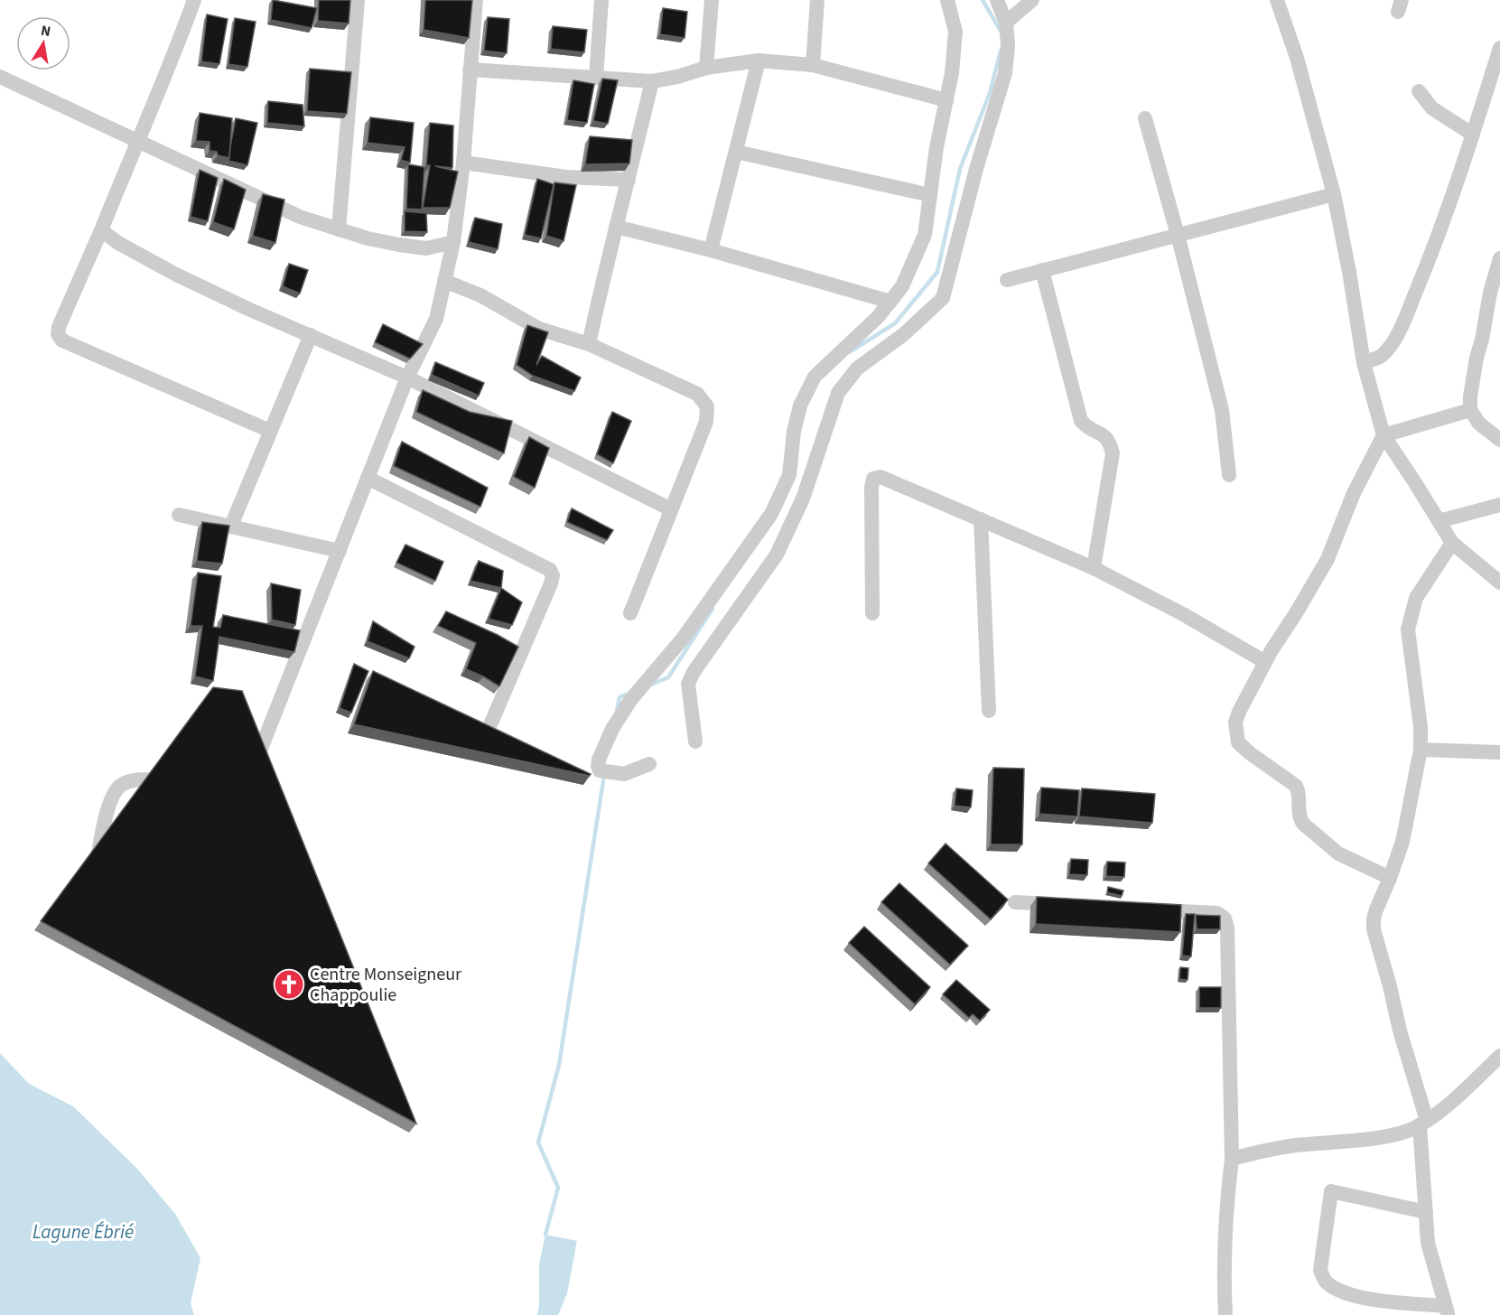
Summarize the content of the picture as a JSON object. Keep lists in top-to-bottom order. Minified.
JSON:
{"water":["Lagune Ébrié"],"places":{"church":["Centre Monseigneur Chappoulie"]},"north":"top"}
